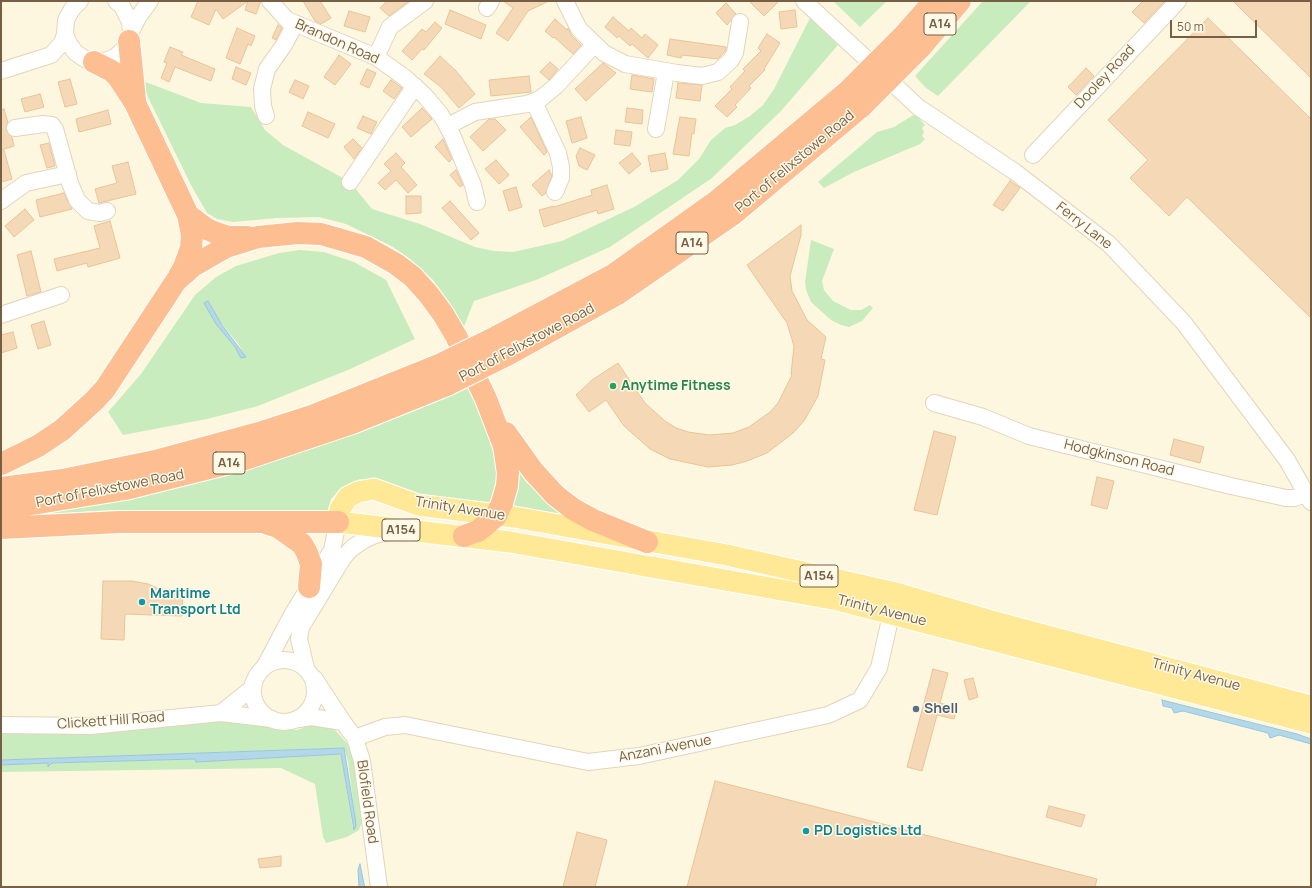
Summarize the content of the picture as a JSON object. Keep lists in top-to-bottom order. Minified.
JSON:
{"streets":{"highway":["A14","Port of Felixstowe Road"],"main road":["Trinity Avenue","A154"],"street":["Brandon Road","Dooley Road","Ferry Lane","Hodgkinson Road","Clickett Hill Road","Anzani Avenue","Blofield Road"]},"crossings":[["Ferry Lane","Hodgkinson Road"],["Trinity Avenue","Anzani Avenue"],["Clickett Hill Road","Blofield Road"],["Anzani Avenue","Blofield Road"]],"places":["Anytime Fitness","Maritime Transport Ltd","Shell","PD Logistics Ltd"],"scale_bar":"50 m"}
